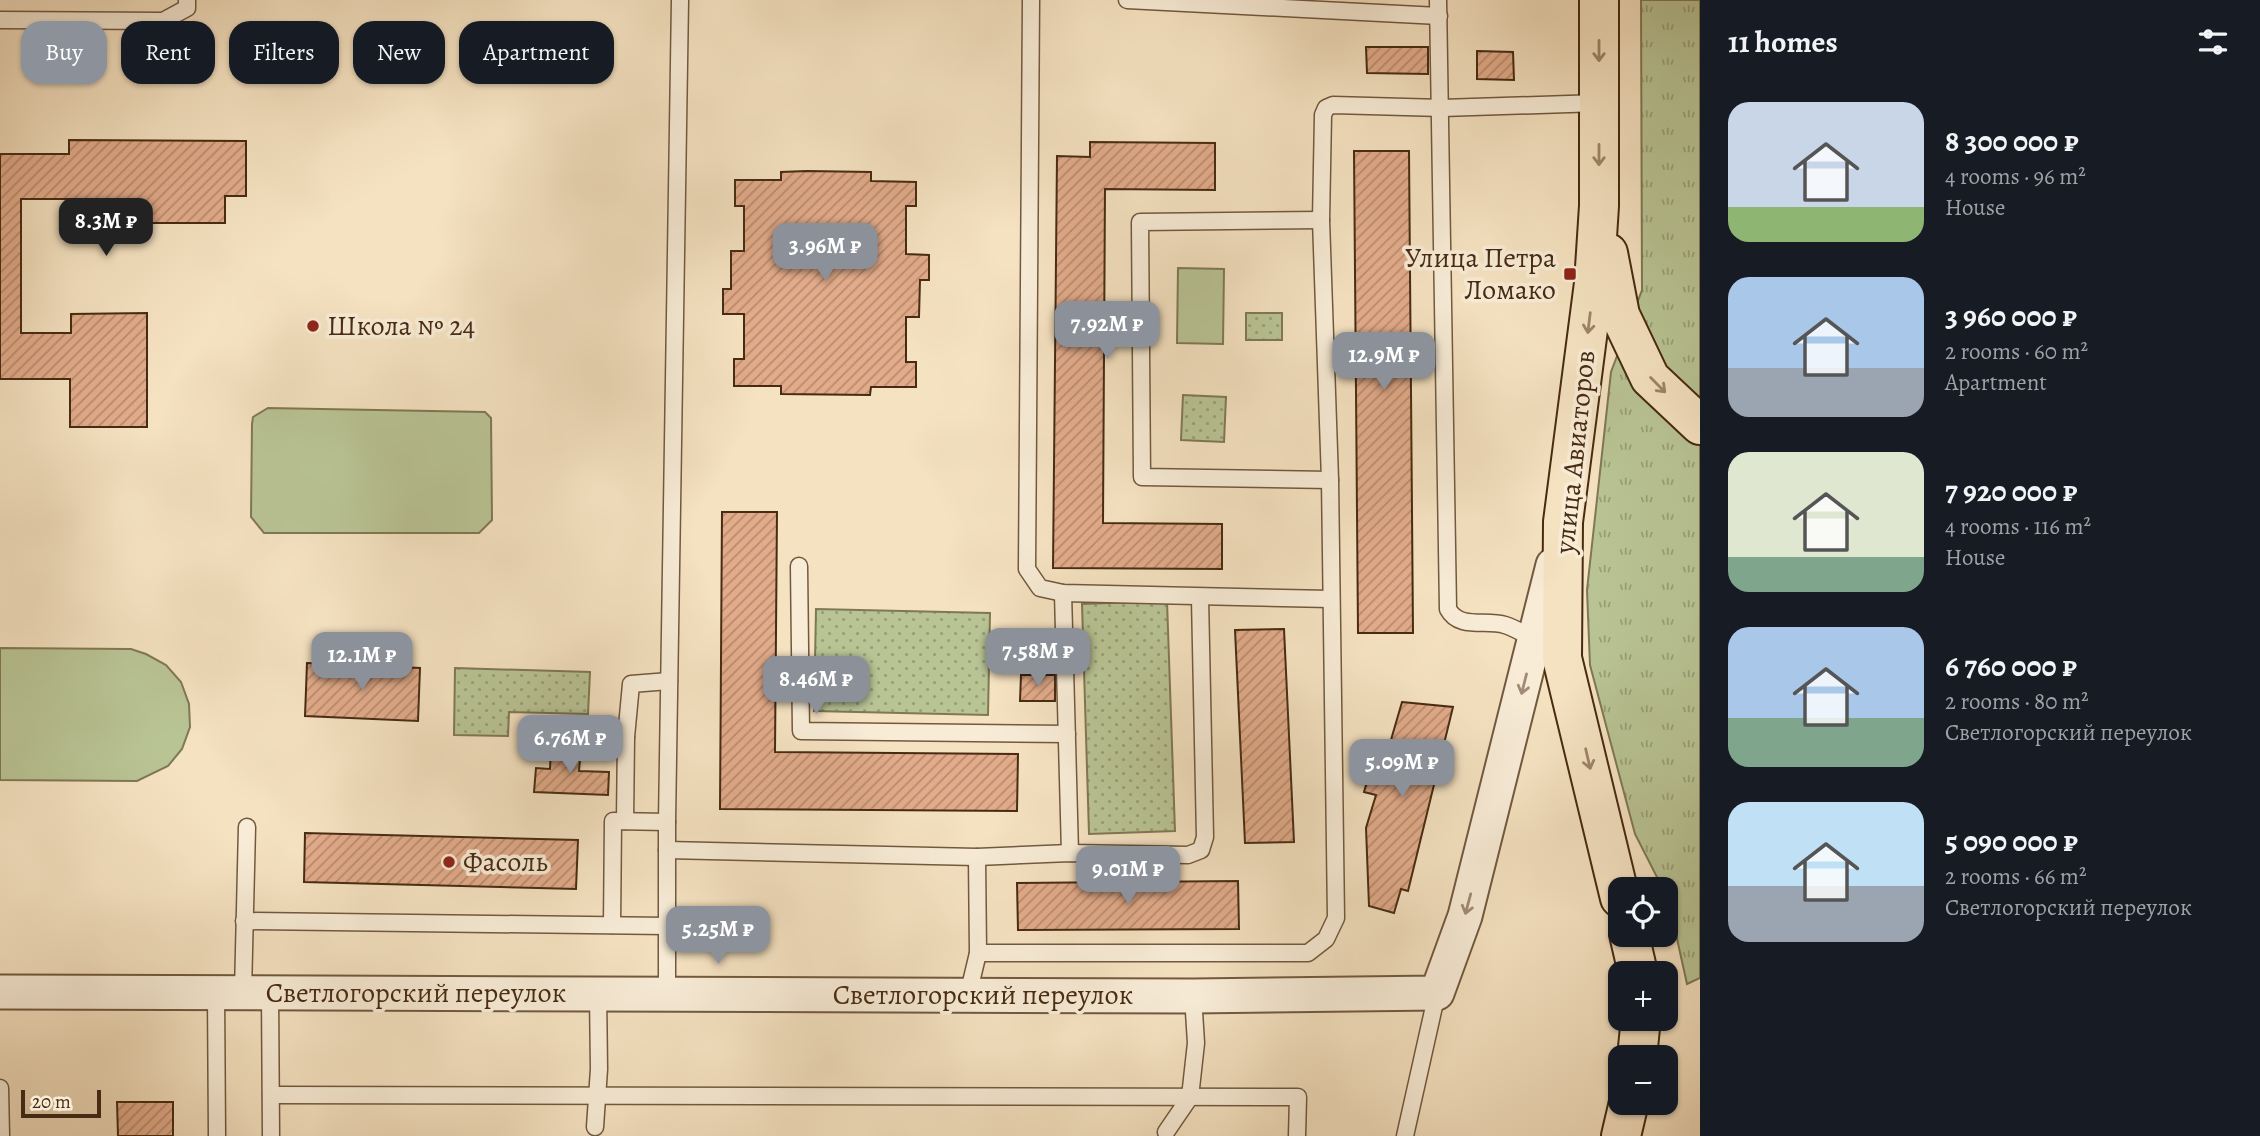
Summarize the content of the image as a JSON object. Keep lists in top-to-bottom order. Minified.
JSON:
{"streets":{"main road":["улица Авиаторов"],"street":["Светлогорский переулок"]},"one_way":["улица Авиаторов"],"places":{"transit":["Улица Петра Ломако"],"other":["Школа № 24","Фасоль"]},"scale_bar":"20 m","page":{"heading":"11 homes","chip":["Buy","Rent","Filters","New","Apartment"],"list":[{"name":"8 300 000 ₽","note":"4 rooms · 96 m² · House"},{"name":"3 960 000 ₽","note":"2 rooms · 60 m² · Apartment"},{"name":"7 920 000 ₽","note":"4 rooms · 116 m² · House"},{"name":"6 760 000 ₽","note":"2 rooms · 80 m² · Светлогорский переулок"},{"name":"5 090 000 ₽","note":"2 rooms · 66 m² · Светлогорский переулок"}],"price":["8.3M ₽","3.96M ₽","7.92M ₽","12.9M ₽","7.58M ₽","12.1M ₽","8.46M ₽","6.76M ₽","5.09M ₽","9.01M ₽","5.25M ₽"],"map_buttons":["+","−"],"scale":"20 m"}}
